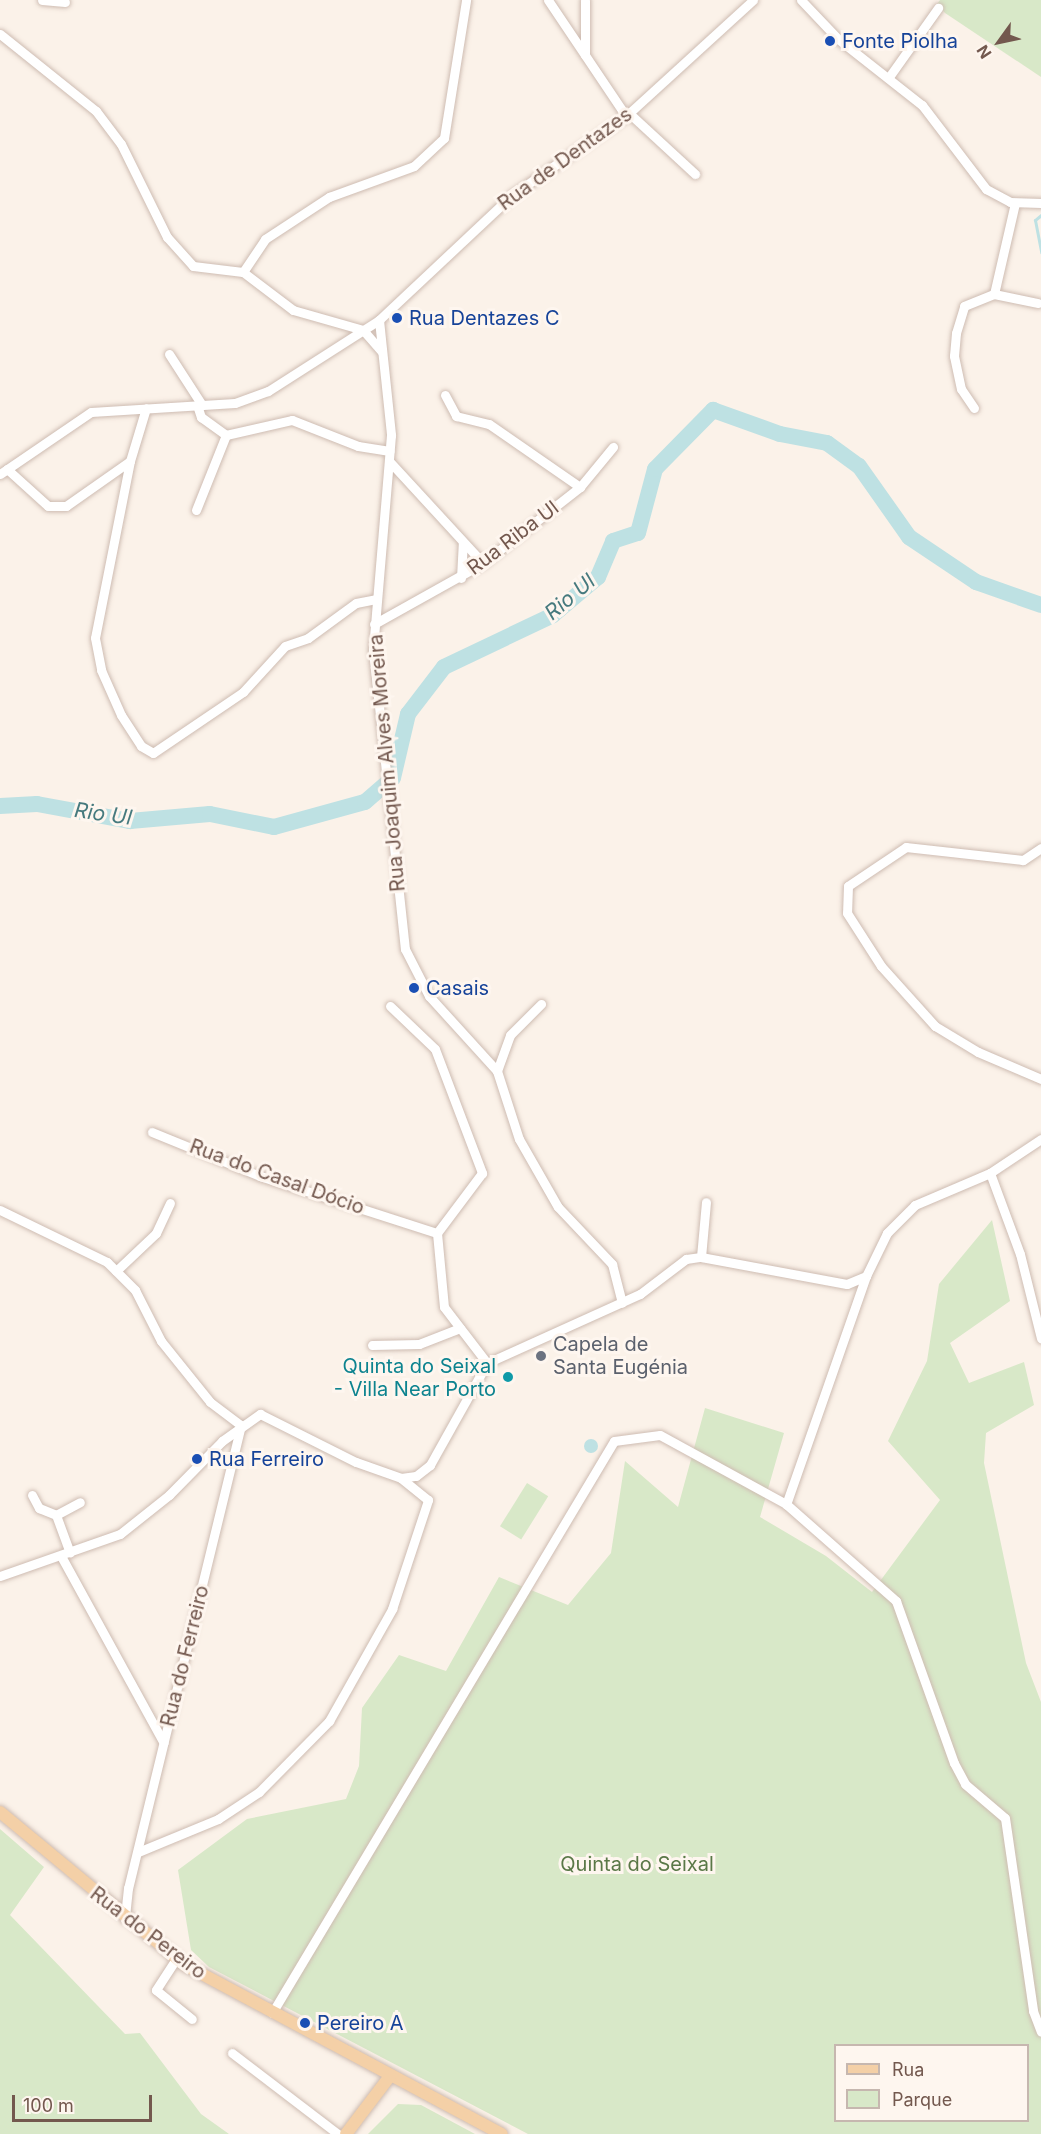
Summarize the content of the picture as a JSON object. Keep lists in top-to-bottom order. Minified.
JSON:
{"streets":{"main road":["Rua do Pereiro"],"street":["Rua de Dentazes","Rua Riba Ul","Rua Joaquim Alves Moreira","Rua do Casal Dócio","Rua do Ferreiro"]},"crossings":[["Rua de Dentazes","Rua Joaquim Alves Moreira"],["Rua Riba Ul","Rua Joaquim Alves Moreira"],["Rua do Ferreiro","Rua do Pereiro"]],"water":["Rio Ul"],"parks":["Quinta do Seixal"],"places":["Fonte Piolha","Rua Dentazes C","Casais","Capela de Santa Eugénia","Quinta do Seixal - Villa Near Porto","Rua Ferreiro","Pereiro A"],"legend":["Rua","Parque"],"scale_bar":"100 m","north":"bottom left"}
